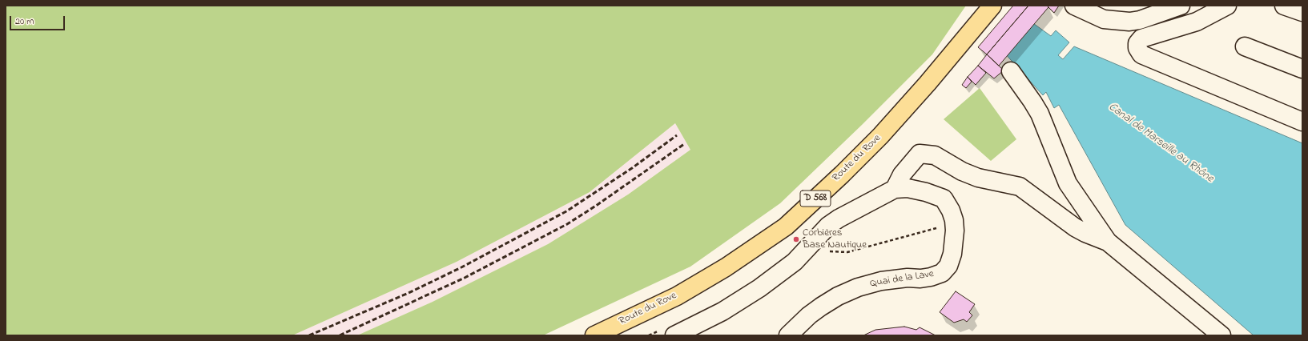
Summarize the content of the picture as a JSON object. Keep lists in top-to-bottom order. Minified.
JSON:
{"streets":{"main road":["Route du Rove","D 568"],"lane":["Quai de la Lave"]},"water":["Canal de Marseille au Rhône"],"places":["Corbières Base Nautique"],"scale_bar":"20 m"}
